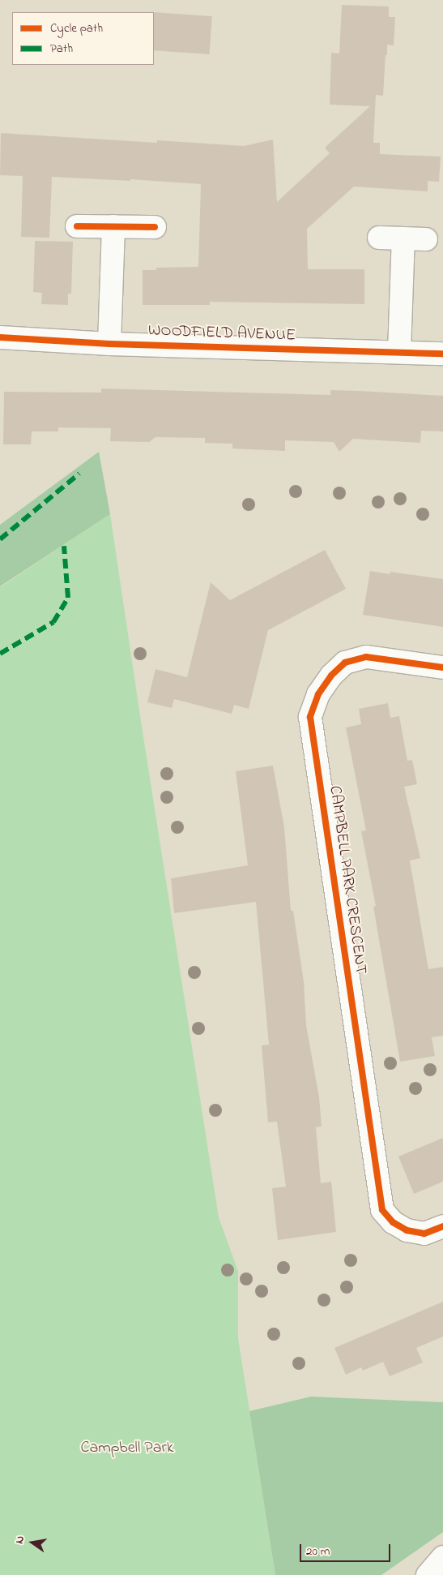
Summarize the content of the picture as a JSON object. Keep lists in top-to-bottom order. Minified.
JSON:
{"streets":{"street":["WOODFIELD AVENUE","CAMPBELL PARK CRESCENT"]},"parks":["Campbell Park"],"legend":["Cycle path","Path"],"scale_bar":"20 m","north":"left"}
